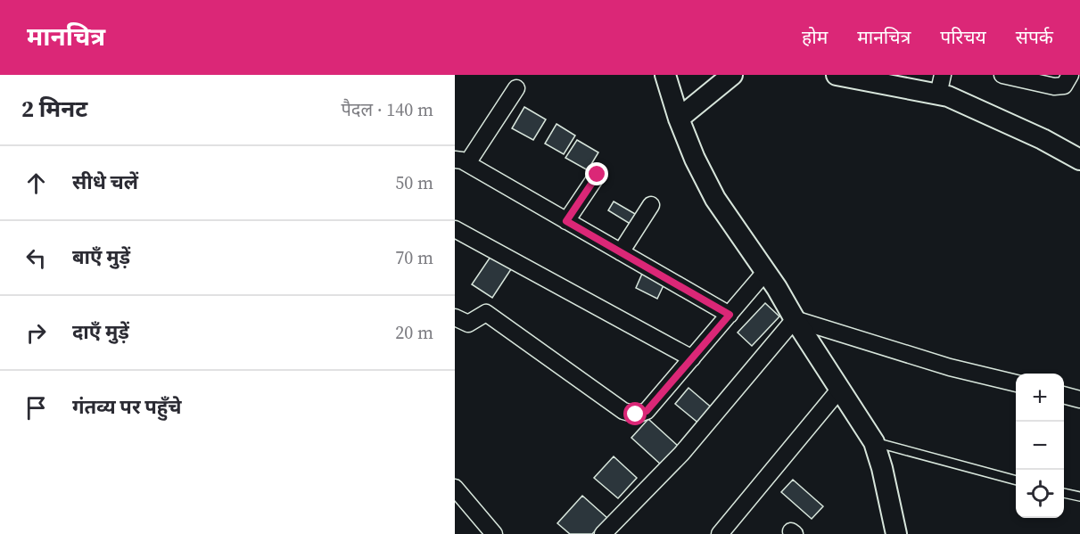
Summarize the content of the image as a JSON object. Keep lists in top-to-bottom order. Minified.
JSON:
{"page":{"header":"मानचित्र","nav":["होम","मानचित्र","परिचय","संपर्क"],"heading":["2 मिनट","पैदल · 140 m"],"list":[["सीधे चलें","50 m"],["बाएँ मुड़ें","70 m"],["दाएँ मुड़ें","20 m"],"गंतव्य पर पहुँचे"],"map_buttons":["+","−"]}}
